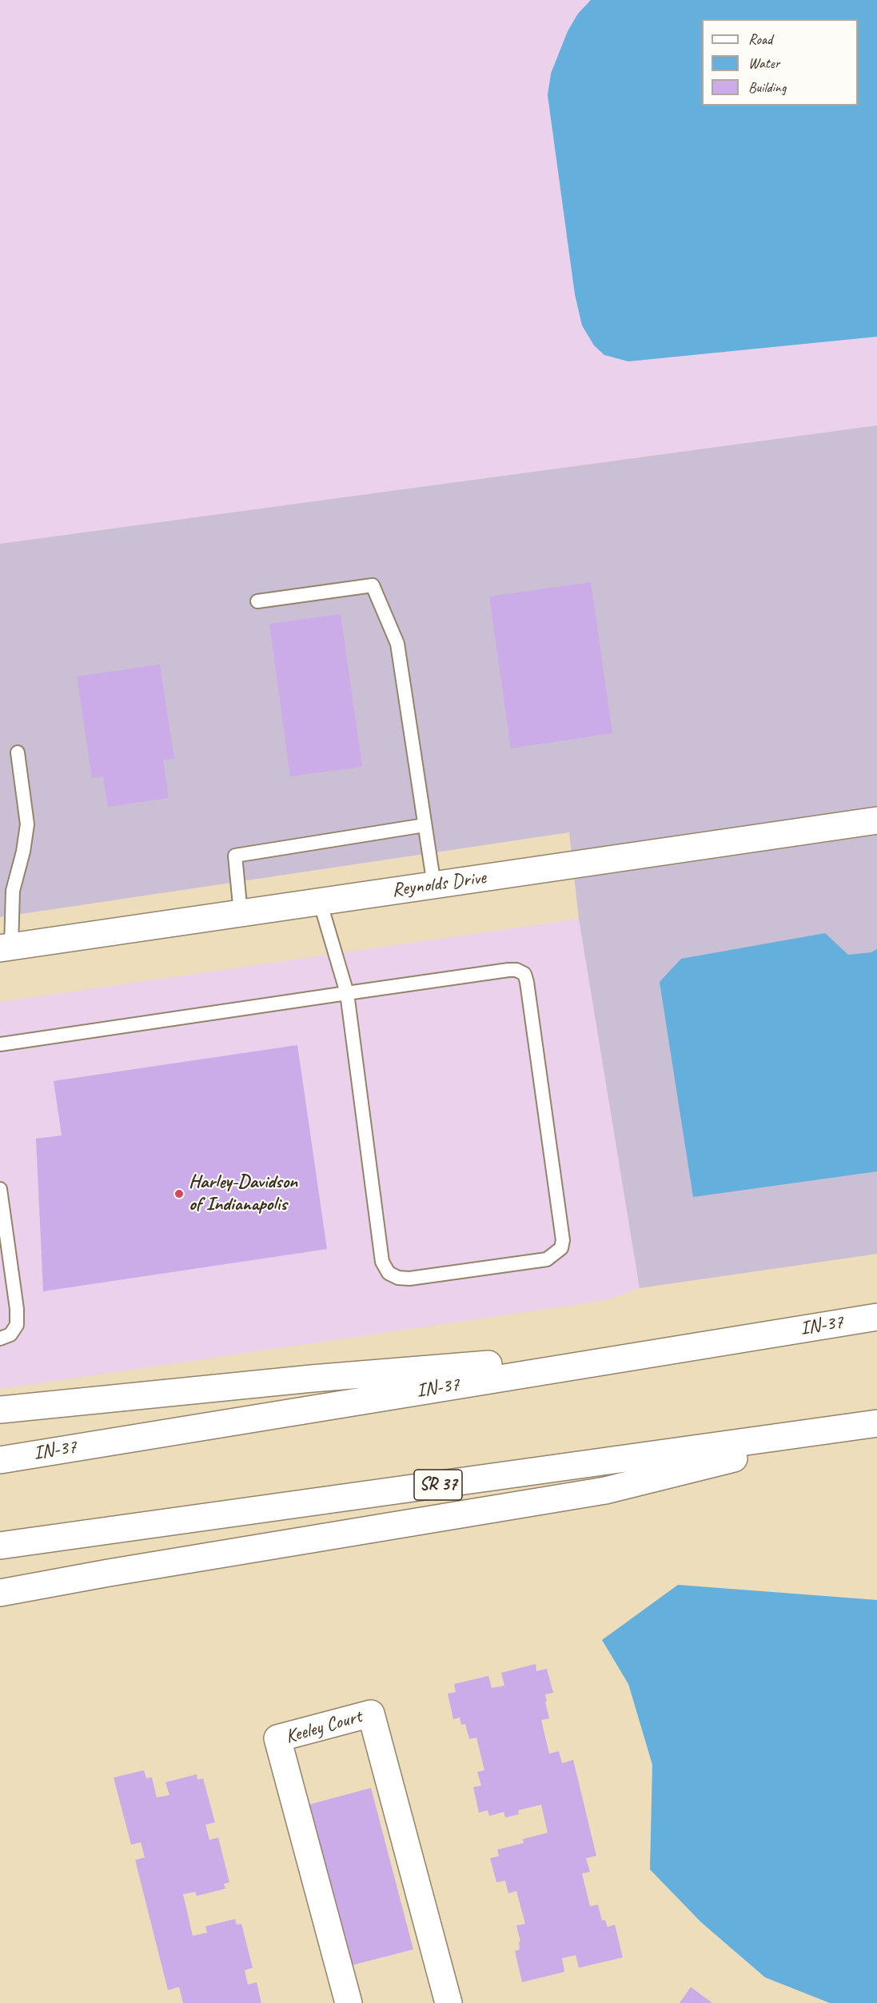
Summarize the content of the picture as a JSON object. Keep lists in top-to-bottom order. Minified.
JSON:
{"streets":{"main road":["Reynolds Drive","IN-37","SR 37","Keeley Court"]},"places":["Harley-Davidson of Indianapolis"],"legend":["Road","Water","Building"]}
